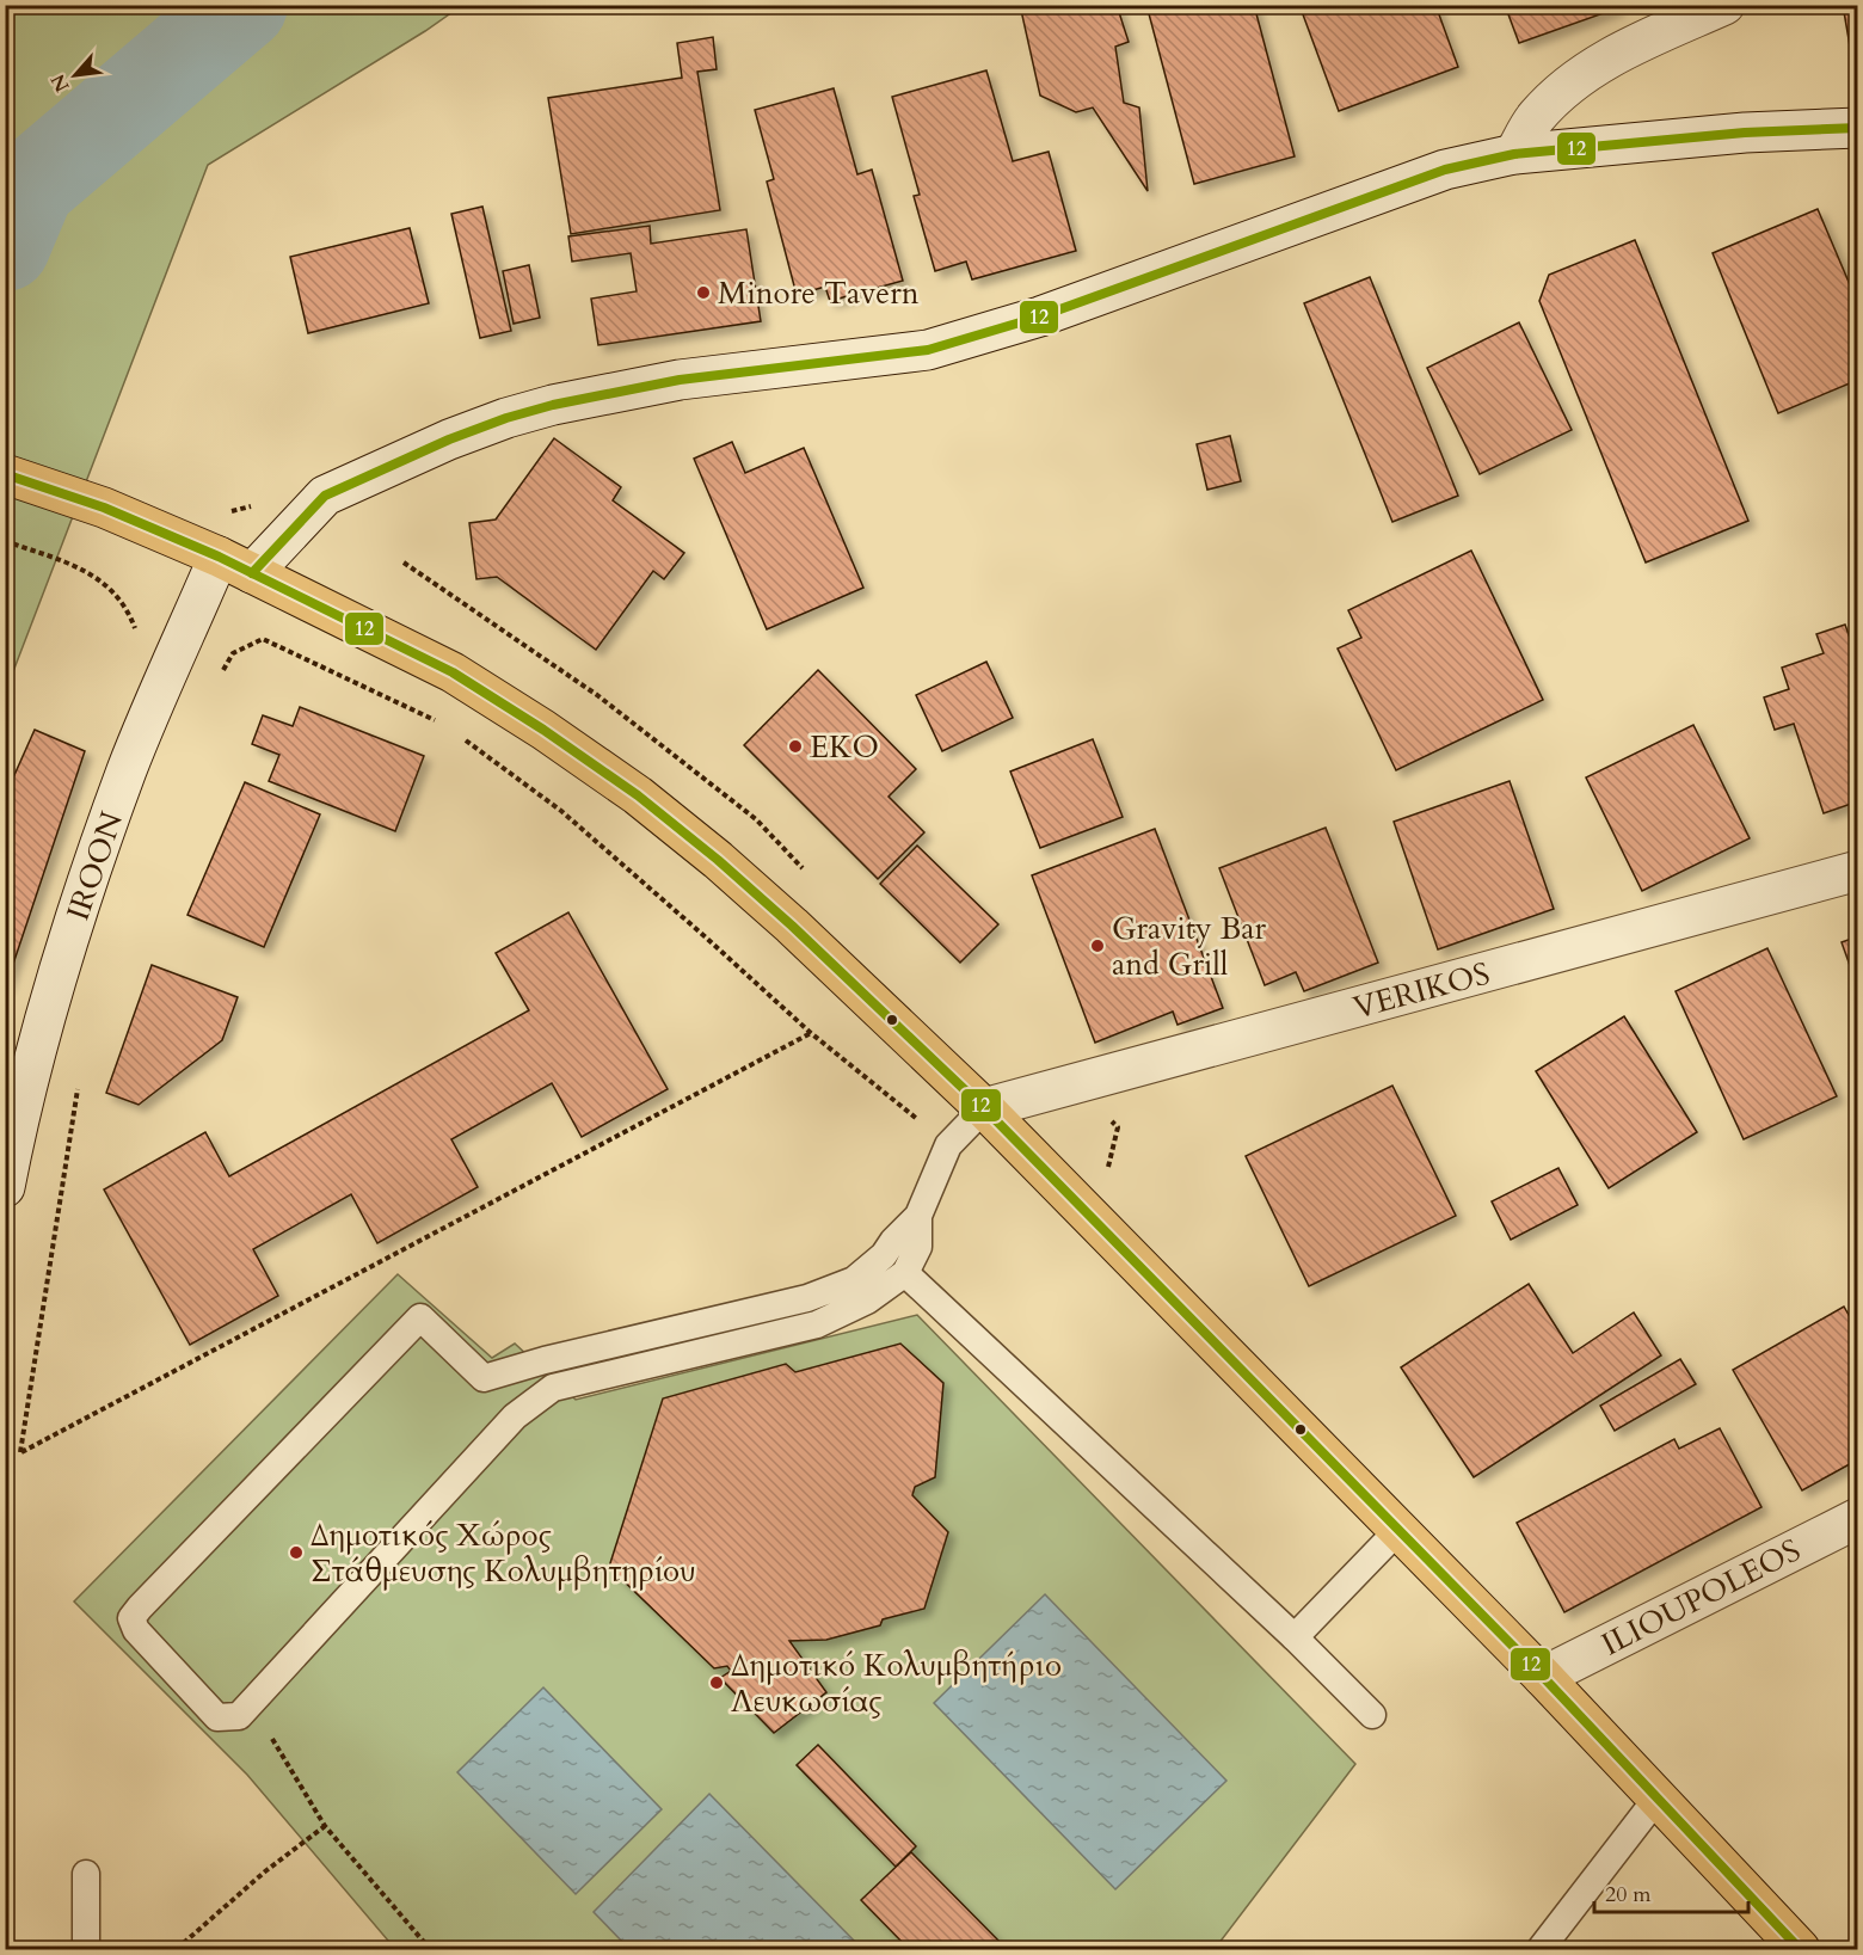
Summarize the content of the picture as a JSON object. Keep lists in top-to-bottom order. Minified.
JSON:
{"streets":{"street":["IROON","VERIKOS","ILIOUPOLEOS"]},"places":["Minore Tavern","EKO","Gravity Bar and Grill","Δημοτικός Χώρος Στάθμευσης Κολυμβητηρίου","Δημοτικό Κολυμβητήριο Λευκωσίας"],"lines":["transit line 12"],"scale_bar":"20 m","north":"bottom left"}
